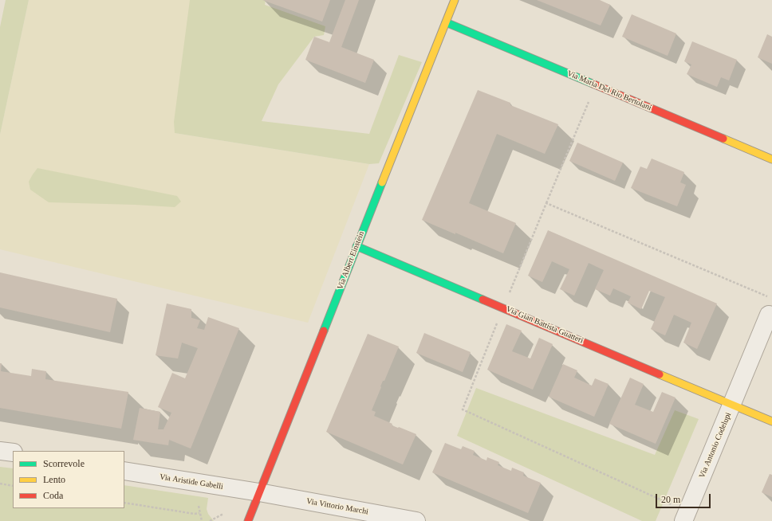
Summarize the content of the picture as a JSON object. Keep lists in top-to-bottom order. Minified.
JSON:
{"streets":{"street":["Via Maria Del Rio Bertolani","Via Albert Einstein","Via Gian Battista Guatteri","Via Antonio Codelupi","Via Aristide Gabelli","Via Vittorio Marchi"]},"crossings":[["Via Maria Del Rio Bertolani","Via Albert Einstein"],["Via Albert Einstein","Via Gian Battista Guatteri"],["Via Albert Einstein","Via Aristide Gabelli"],["Via Albert Einstein","Via Vittorio Marchi"],["Via Gian Battista Guatteri","Via Antonio Codelupi"],["Via Aristide Gabelli","Via Vittorio Marchi"]],"legend":["Scorrevole","Lento","Coda"],"scale_bar":"20 m"}
